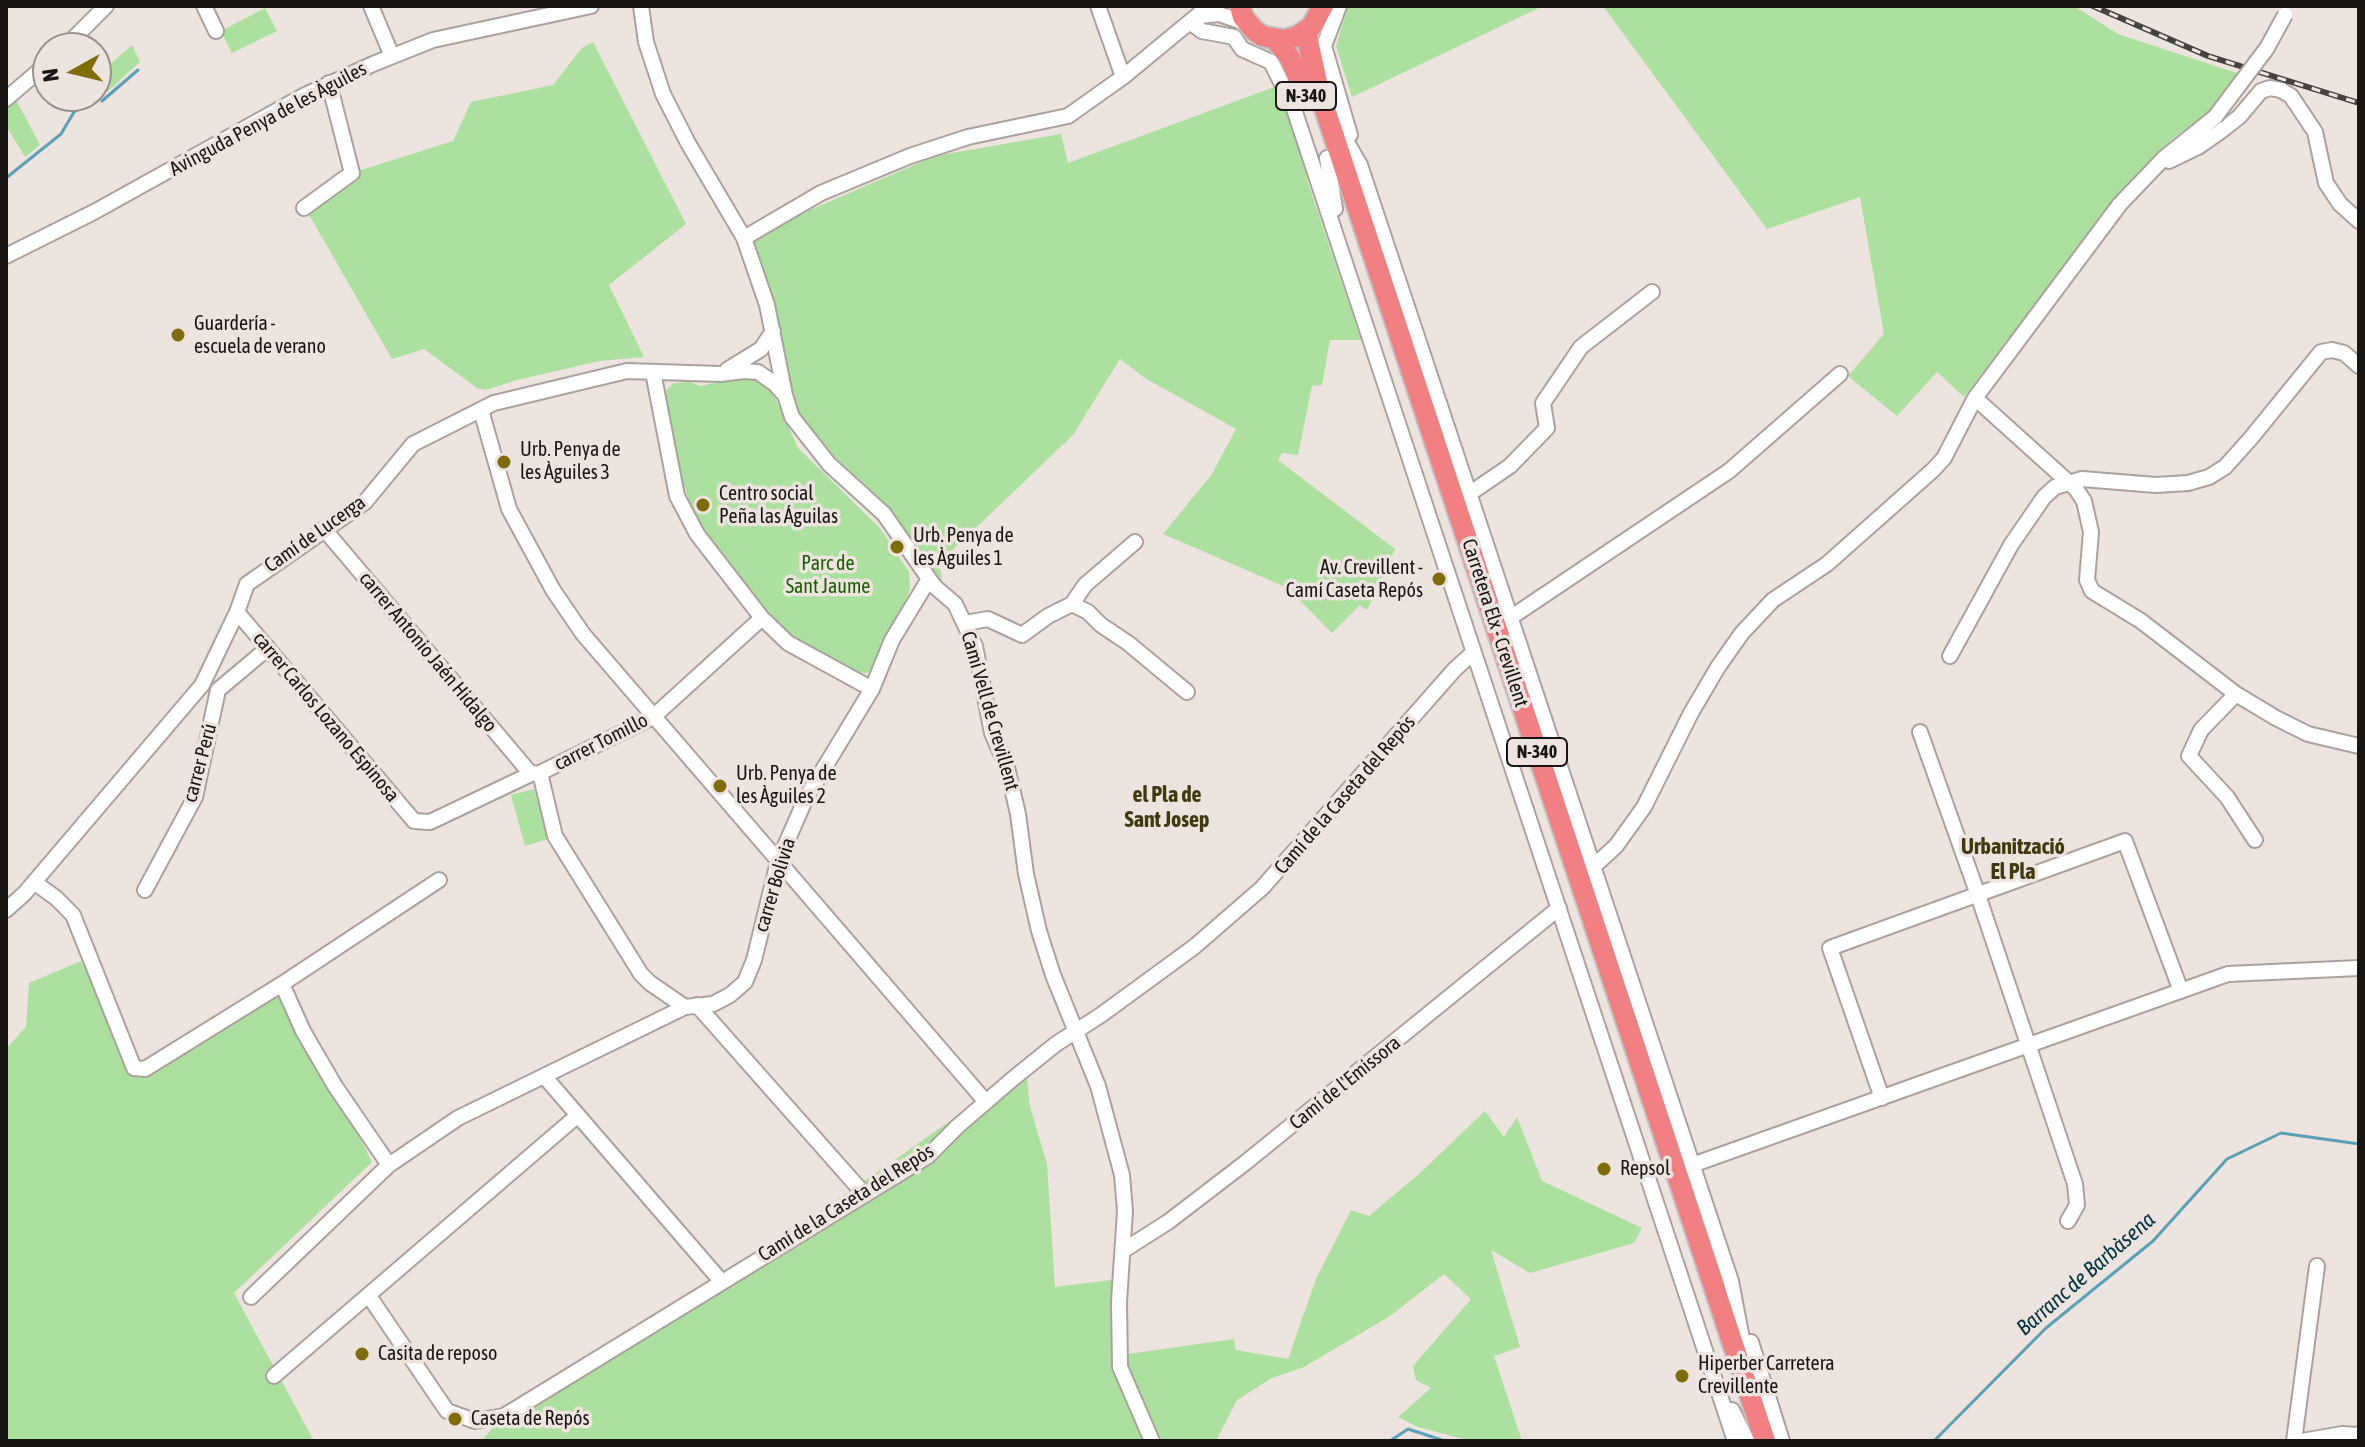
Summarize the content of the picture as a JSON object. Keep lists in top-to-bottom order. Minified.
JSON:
{"streets":{"highway":["N-340","Carretera Elx - Crevillent"],"street":["Avinguda Penya de les Àguiles","Camí de Lucerga","carrer Antonio Jaén Hidalgo","Camí Vell de Crevillent","carrer Carlos Lozano Espinosa","carrer Tomillo","carrer Perú","Camí de la Caseta del Repòs","carrer Bolivia","Camí de l'Emissora"]},"crossings":[["N-340","Carretera Elx - Crevillent"],["Camí de Lucerga","carrer Antonio Jaén Hidalgo"],["Camí de Lucerga","carrer Carlos Lozano Espinosa"],["Camí de Lucerga","carrer Perú"],["carrer Antonio Jaén Hidalgo","carrer Tomillo"],["Camí Vell de Crevillent","Camí de la Caseta del Repòs"],["Camí Vell de Crevillent","carrer Bolivia"],["Camí Vell de Crevillent","Camí de l'Emissora"],["carrer Carlos Lozano Espinosa","carrer Tomillo"]],"districts":["el Pla de Sant Josep","Urbanització El Pla"],"water":["Barranc de Barbàsena"],"parks":["Parc de Sant Jaume"],"places":["Guardería - escuela de verano","Urb. Penya de les Àguiles 3","Centro social Peña las Águilas","Urb. Penya de les Àguiles 1","Av. Crevillent - Camí Caseta Repós","Urb. Penya de les Àguiles 2","Repsol","Casita de reposo","Hiperber Carretera Crevillente","Caseta de Repós"],"north":"left"}
